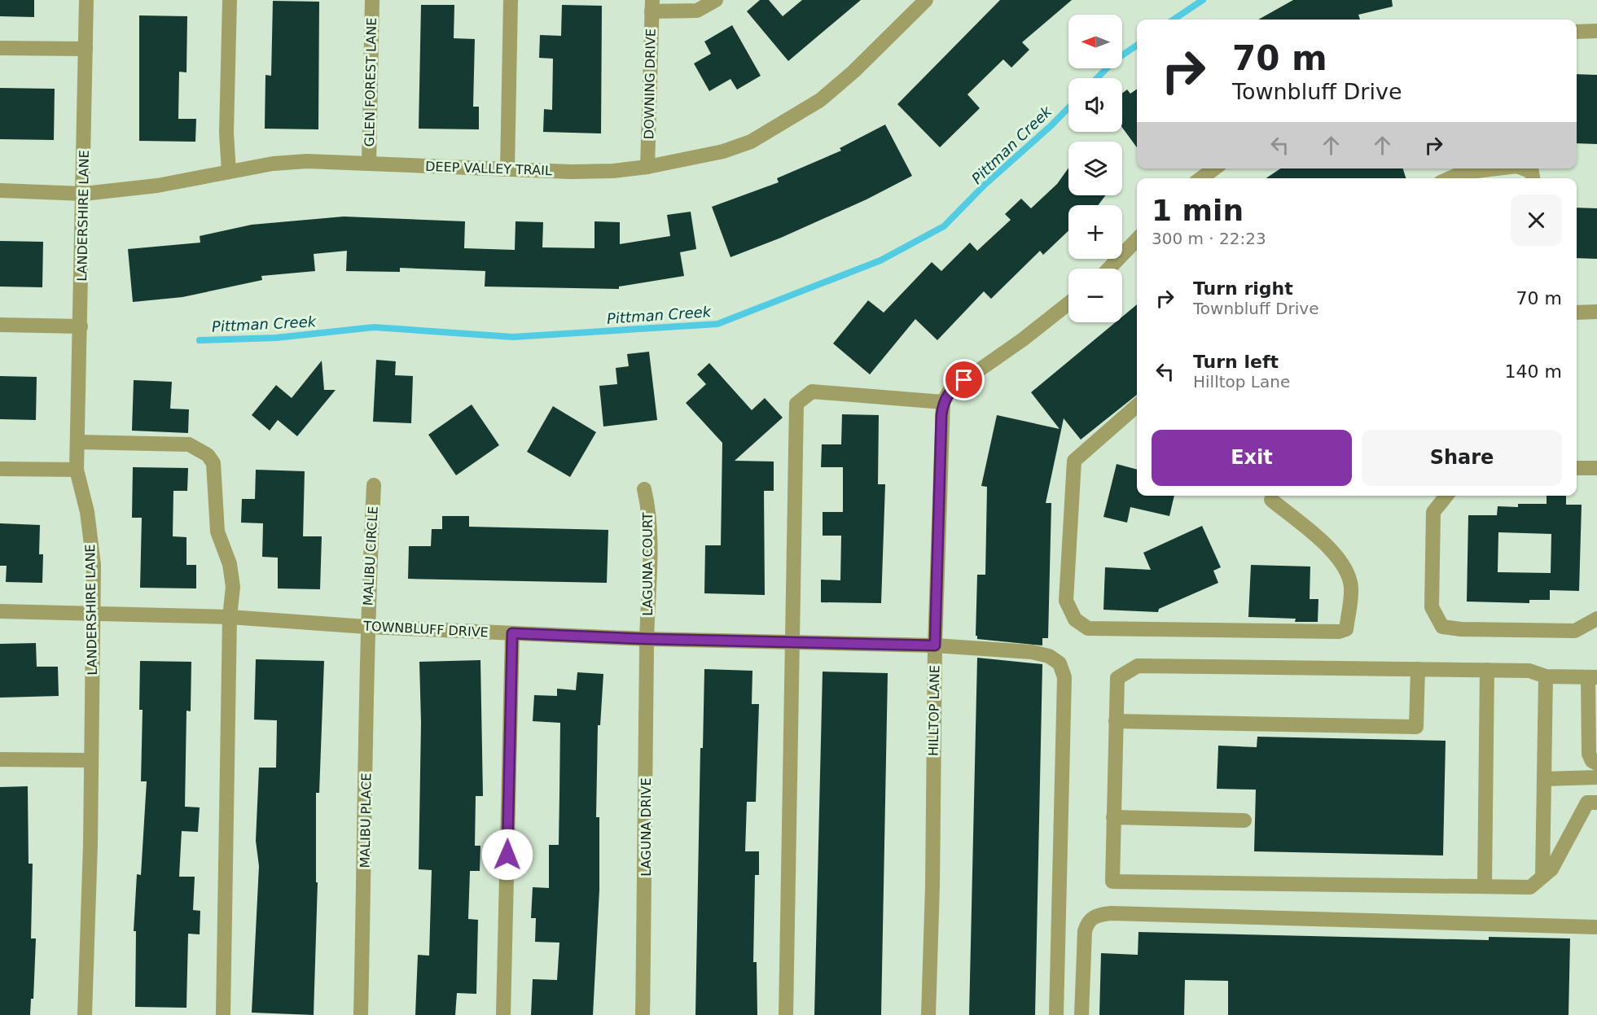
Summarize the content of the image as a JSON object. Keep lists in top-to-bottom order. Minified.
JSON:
{"streets":{"street":["GLEN FOREST LANE","DOWNING DRIVE","DEEP VALLEY TRAIL","LANDERSHIRE LANE","MALIBU CIRCLE","LAGUNA COURT","TOWNBLUFF DRIVE","HILLTOP LANE","MALIBU PLACE","LAGUNA DRIVE"]},"crossings":[["GLEN FOREST LANE","DEEP VALLEY TRAIL"],["DOWNING DRIVE","DEEP VALLEY TRAIL"],["DEEP VALLEY TRAIL","LANDERSHIRE LANE"],["LANDERSHIRE LANE","TOWNBLUFF DRIVE"],["MALIBU CIRCLE","TOWNBLUFF DRIVE"],["MALIBU CIRCLE","MALIBU PLACE"],["LAGUNA COURT","TOWNBLUFF DRIVE"],["LAGUNA COURT","LAGUNA DRIVE"],["TOWNBLUFF DRIVE","HILLTOP LANE"],["TOWNBLUFF DRIVE","MALIBU PLACE"],["TOWNBLUFF DRIVE","LAGUNA DRIVE"]],"water":["Pittman Creek"],"north":"left","page":{"map_buttons":["+","−"],"turn":["70 m","Townbluff Drive"],"heading":["1 min","300 m · 22:23"],"list":[{"name":"Turn right","note":"Townbluff Drive","value":"70 m"},{"name":"Turn left","note":"Hilltop Lane","value":"140 m"}],"buttons":["Exit","Share"]}}
